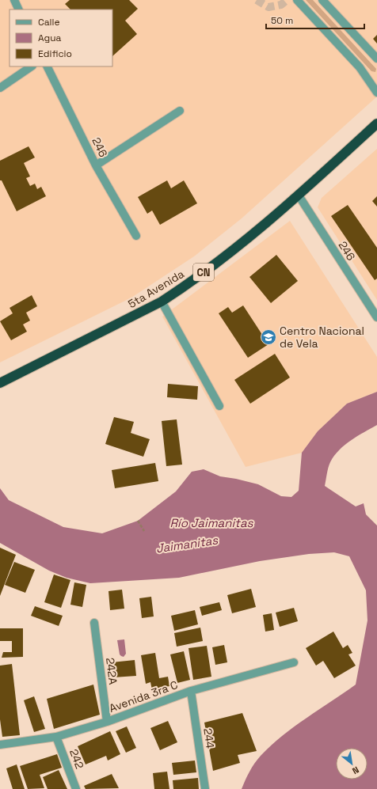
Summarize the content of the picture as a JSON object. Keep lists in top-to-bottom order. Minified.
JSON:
{"streets":{"highway":["CN","5ta Avenida"],"street":["246","242A","Avenida 3ra C","244","242"]},"crossings":[["246","5ta Avenida"],["242A","Avenida 3ra C"],["Avenida 3ra C","244"],["Avenida 3ra C","242"]],"water":["Río Jaimanitas","Jaimanitas"],"places":{"school or university":["Centro Nacional de Vela"]},"legend":["Calle","Agua","Edificio"],"scale_bar":"50 m","north":"bottom right"}
